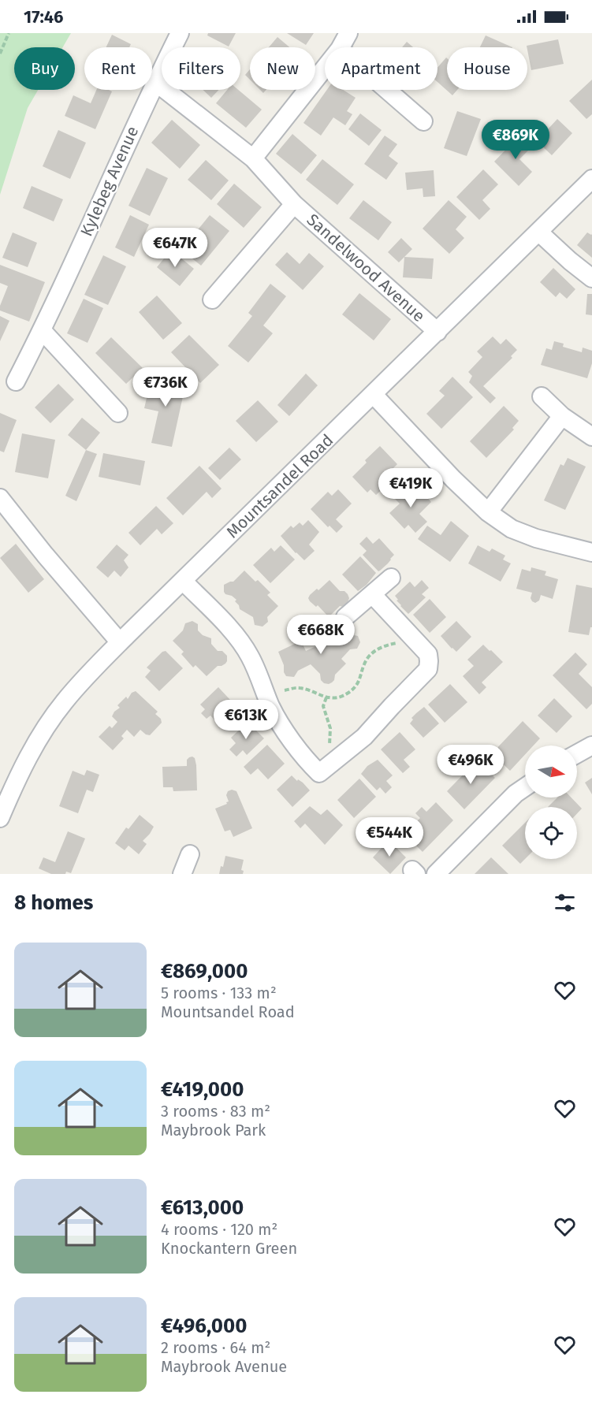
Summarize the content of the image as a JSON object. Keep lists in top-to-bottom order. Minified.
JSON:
{"streets":{"street":["Kylebeg Avenue","Sandelwood Avenue","Mountsandel Road"]},"crossings":[["Kylebeg Avenue","Sandelwood Avenue"],["Sandelwood Avenue","Mountsandel Road"]],"north":"right","page":{"status":"17:46","chip":["Buy","Rent","Filters","New","Apartment","House"],"price":["€869K","€647K","€736K","€419K","€668K","€613K","€496K","€544K"],"heading":"8 homes","list":[{"name":"€869,000","note":"5 rooms · 133 m² · Mountsandel Road"},{"name":"€419,000","note":"3 rooms · 83 m² · Maybrook Park"},{"name":"€613,000","note":"4 rooms · 120 m² · Knockantern Green"},{"name":"€496,000","note":"2 rooms · 64 m² · Maybrook Avenue"}]}}
